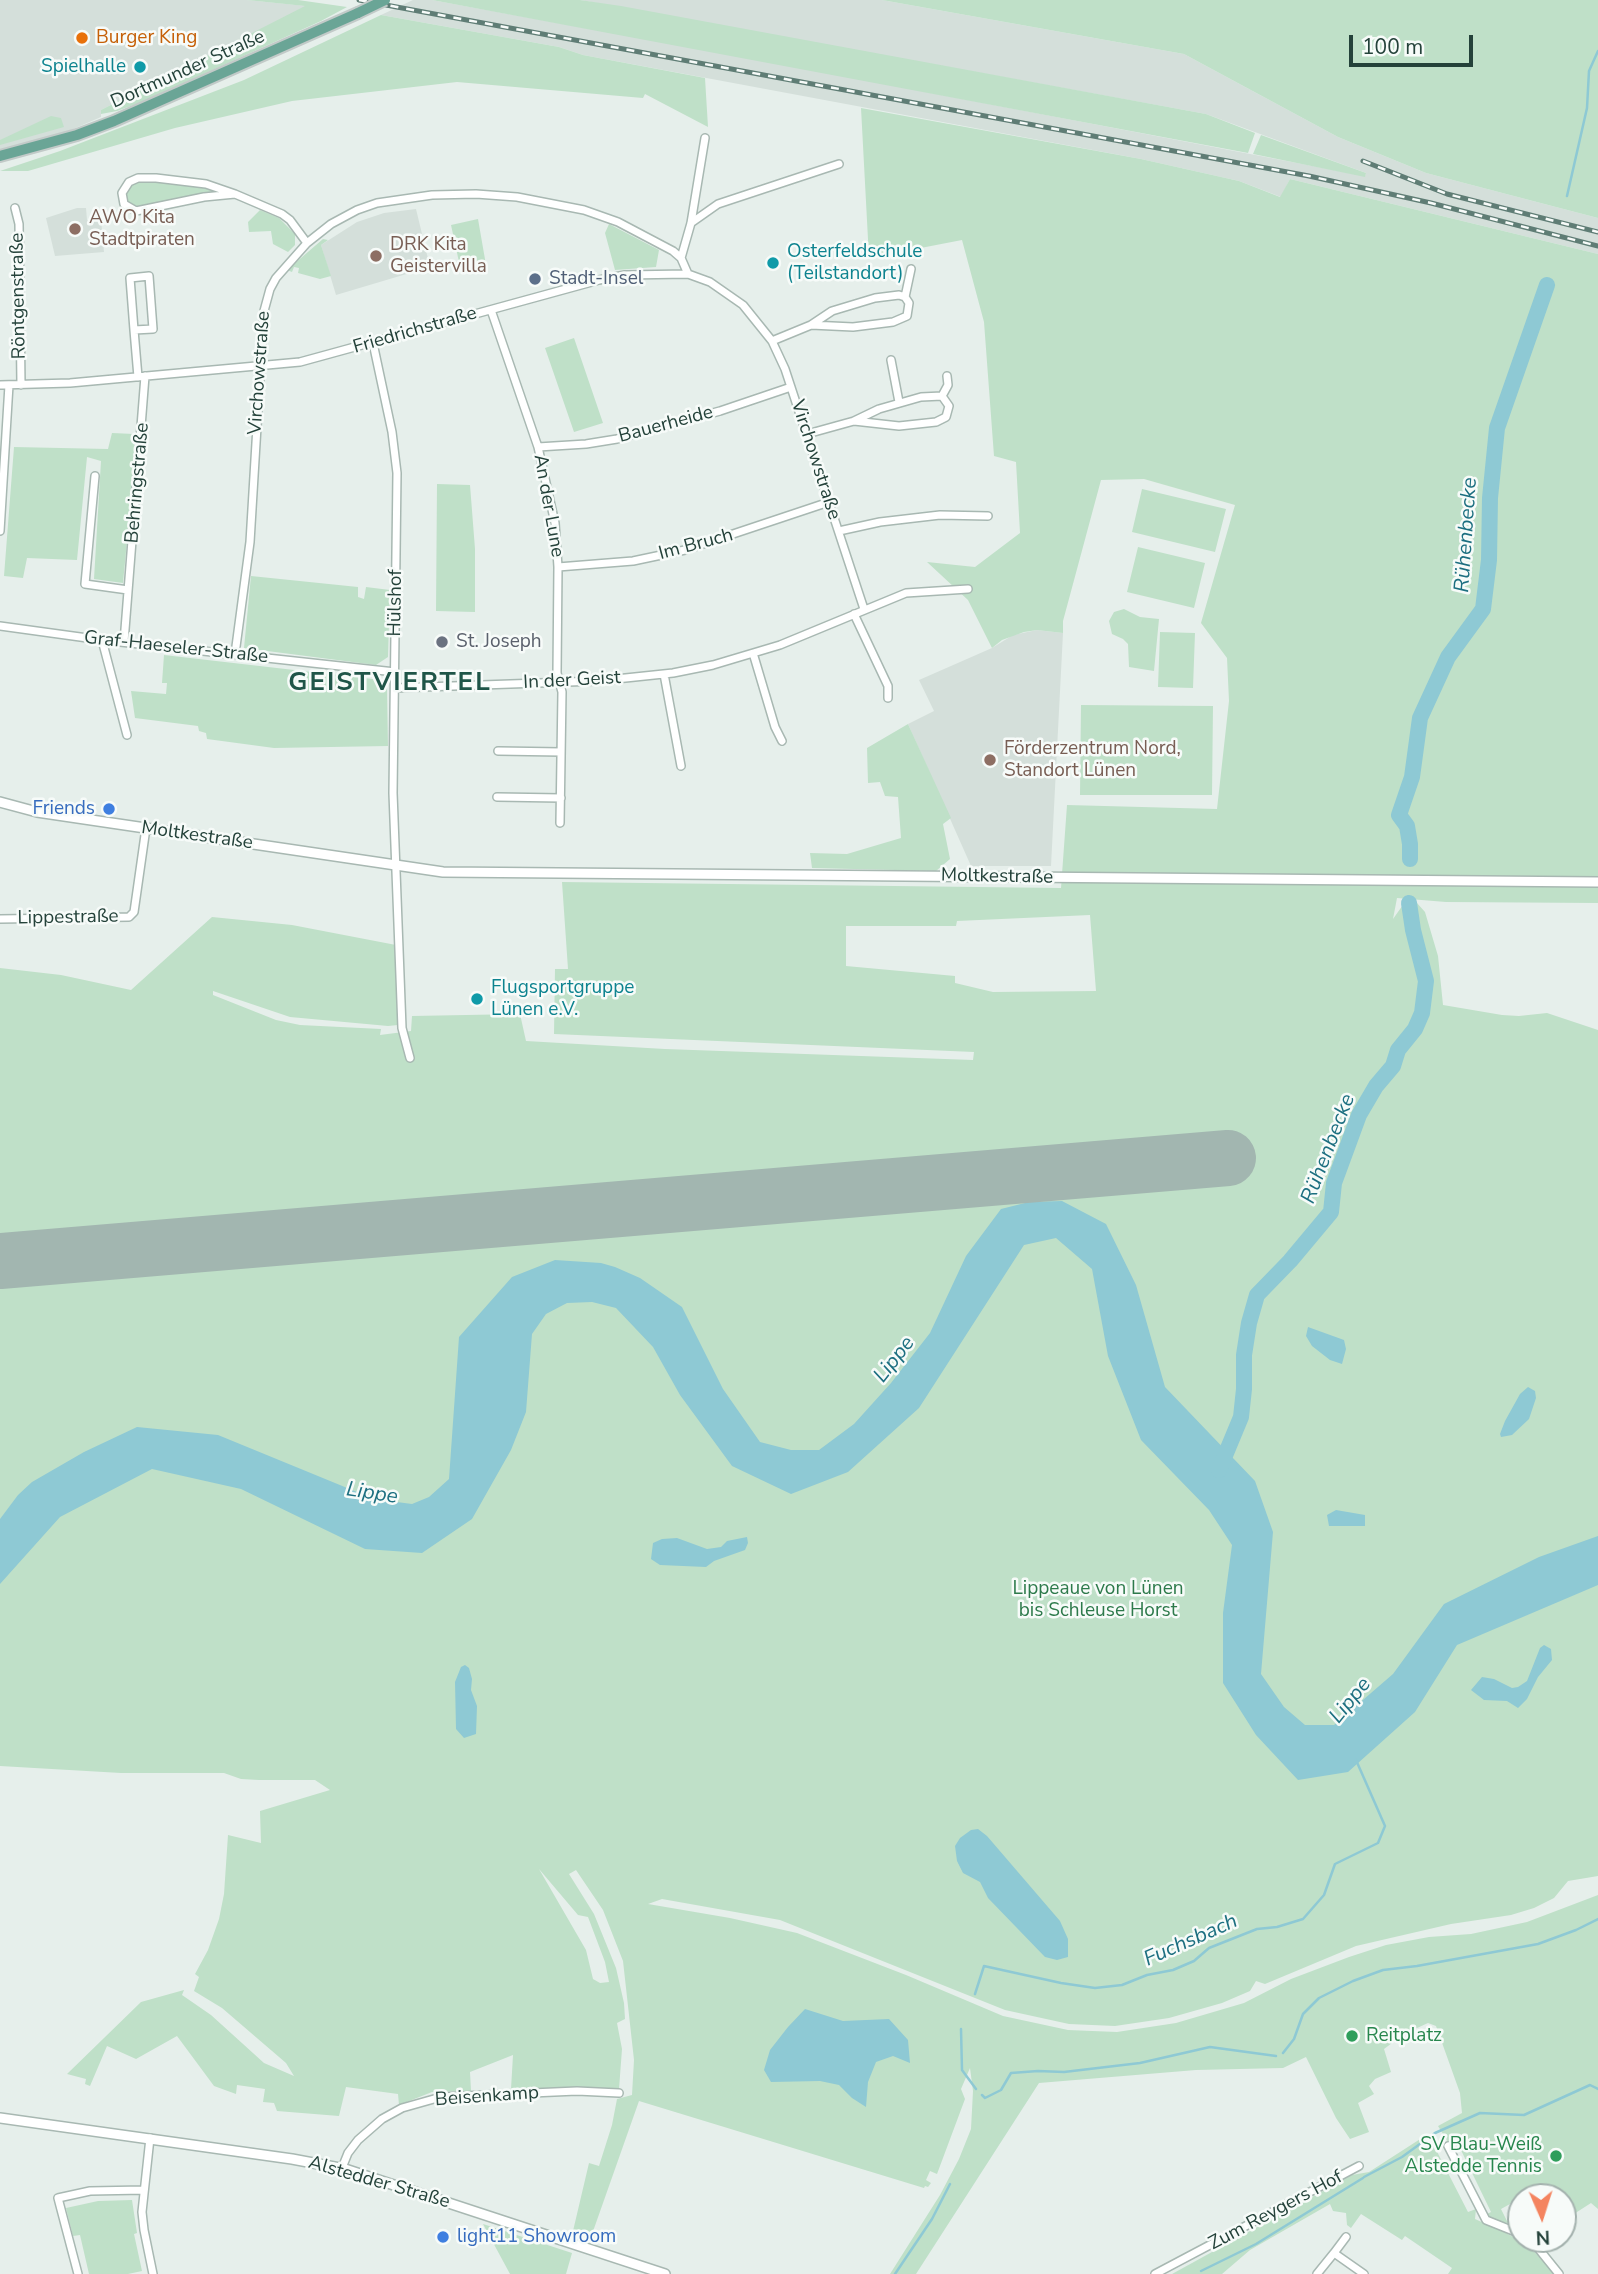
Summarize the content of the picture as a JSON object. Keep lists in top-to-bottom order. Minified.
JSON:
{"streets":{"main road":["Dortmunder Straße"],"street":["Röntgenstraße","Friedrichstraße","Virchowstraße","Bauerheide","Behringstraße","An der Lune","Im Bruch","Hülshof","Graf-Haeseler-Straße","In der Geist","Moltkestraße","Lippestraße","Beisenkamp","Alstedder Straße","Zum Reygers Hof"]},"crossings":[["Röntgenstraße","Friedrichstraße"],["Friedrichstraße","Virchowstraße"],["Friedrichstraße","Behringstraße"],["Friedrichstraße","An der Lune"],["Friedrichstraße","Hülshof"],["Virchowstraße","Bauerheide"],["Virchowstraße","Im Bruch"],["Virchowstraße","Graf-Haeseler-Straße"],["Virchowstraße","In der Geist"],["Bauerheide","An der Lune"],["Behringstraße","Graf-Haeseler-Straße"],["An der Lune","Im Bruch"],["An der Lune","In der Geist"],["Hülshof","Graf-Haeseler-Straße"],["Hülshof","In der Geist"],["Hülshof","Moltkestraße"],["Moltkestraße","Lippestraße"],["Beisenkamp","Alstedder Straße"]],"districts":["GEISTVIERTEL"],"water":["Rühenbecke","Lippe","Fuchsbach"],"parks":["Lippeaue von Lünen bis Schleuse Horst"],"places":["Burger King","Spielhalle","AWO Kita Stadtpiraten","DRK Kita Geistervilla","Osterfeldschule (Teilstandort)","Stadt-Insel","St. Joseph","Förderzentrum Nord, Standort Lünen","Friends","Flugsportgruppe Lünen e.V.","Reitplatz","SV Blau-Weiß Alstedde Tennis","light11 Showroom"],"scale_bar":"100 m","north":"bottom"}
